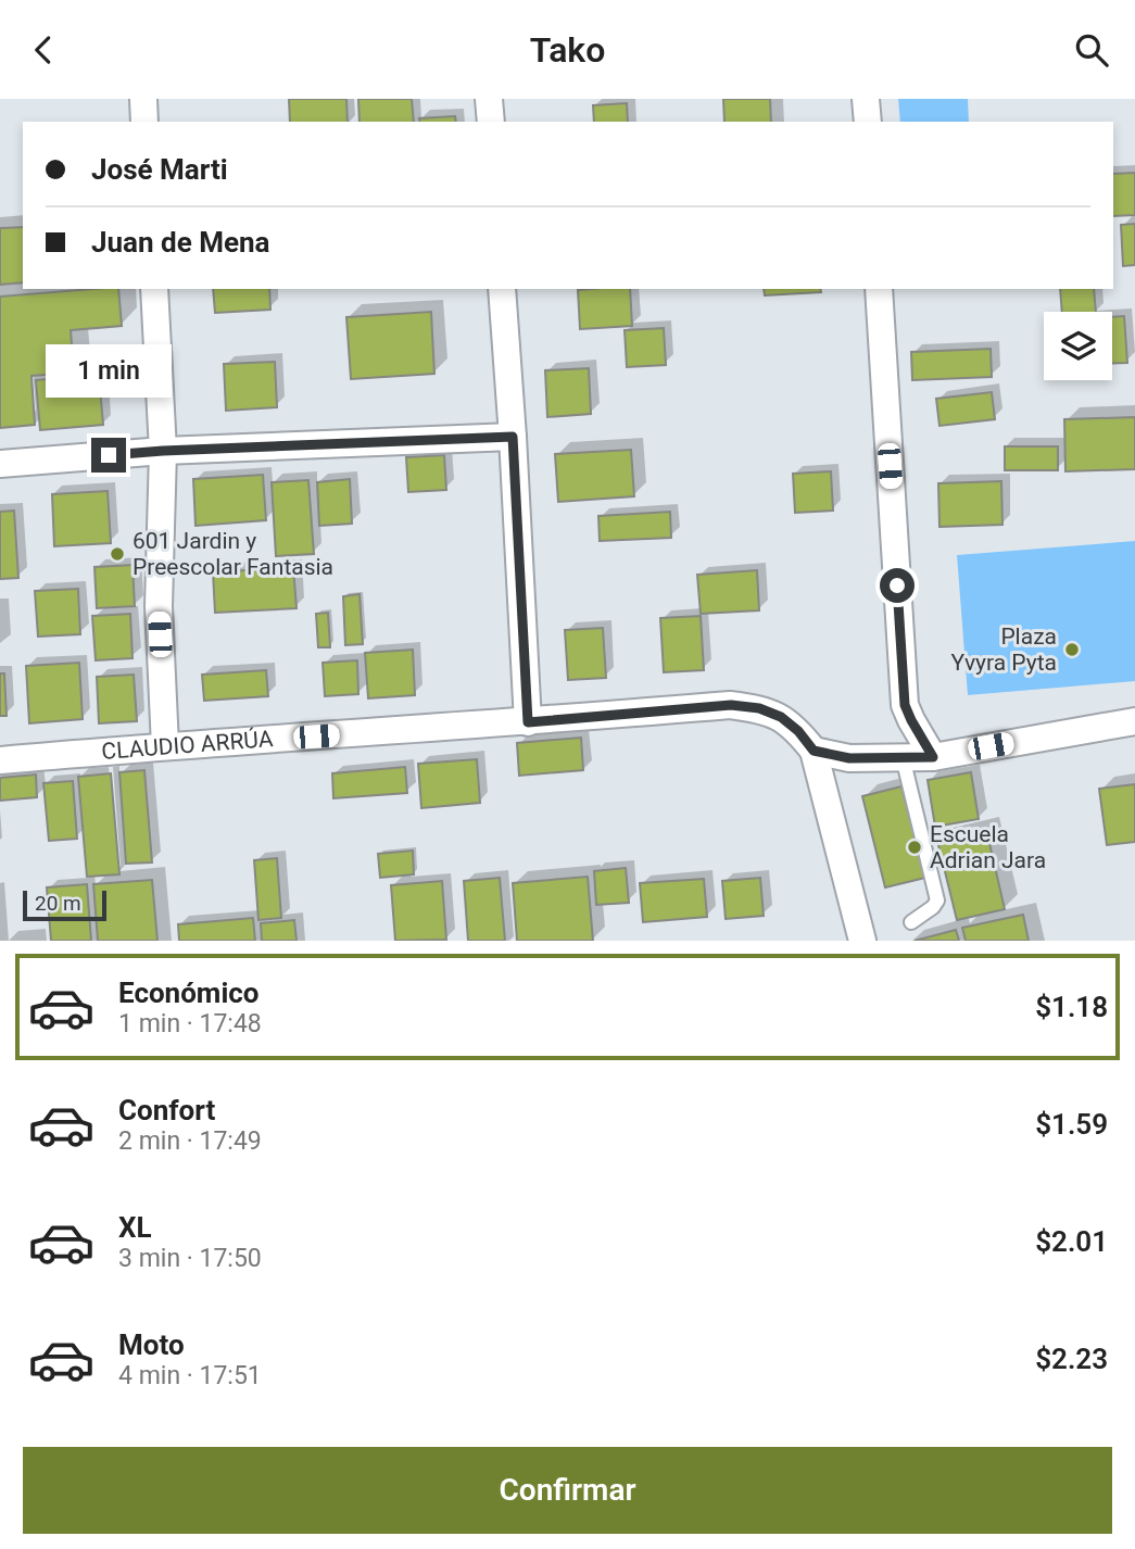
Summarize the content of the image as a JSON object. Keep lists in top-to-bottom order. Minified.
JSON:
{"streets":{"street":["CLAUDIO ARRÚA"]},"places":["601 Jardin y Preescolar Fantasia","Plaza Yvyra Pyta","Escuela Adrian Jara"],"scale_bar":"20 m","page":{"header":"Tako","banner":["José Marti","Juan de Mena"],"bubble":"1 min","scale":"20 m","list":[{"name":"Económico","note":"1 min · 17:48","value":"$1.18"},{"name":"Confort","note":"2 min · 17:49","value":"$1.59"},{"name":"XL","note":"3 min · 17:50","value":"$2.01"},{"name":"Moto","note":"4 min · 17:51","value":"$2.23"}],"buttons":"Confirmar"}}
